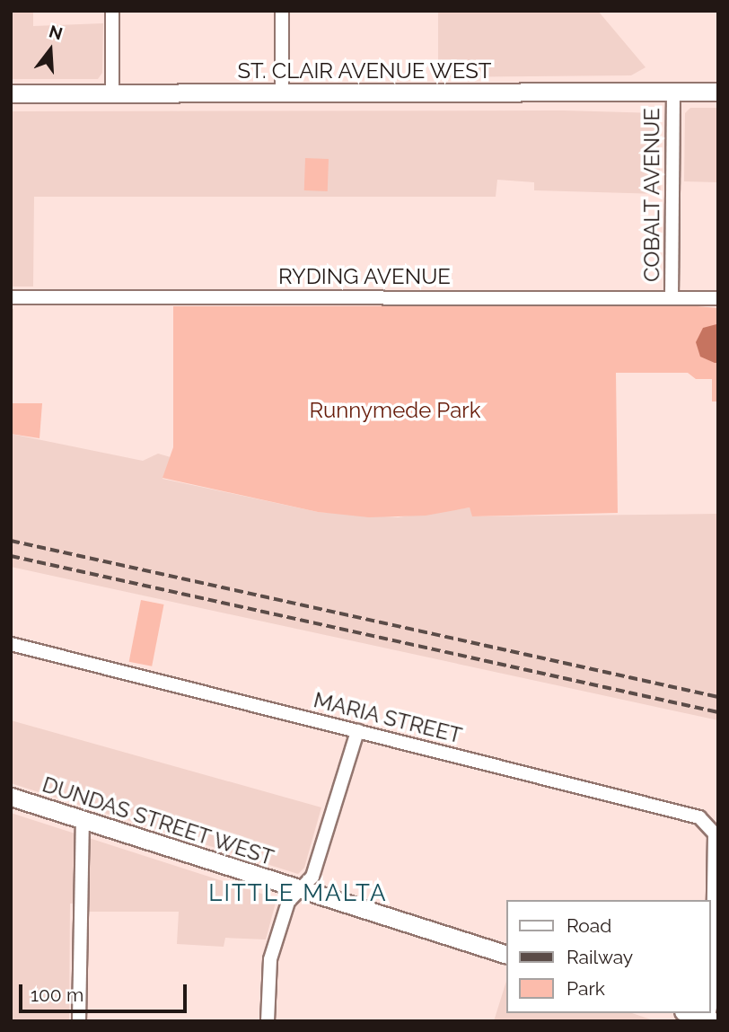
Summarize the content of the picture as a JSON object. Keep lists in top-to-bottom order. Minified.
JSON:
{"streets":{"main road":["ST. CLAIR AVENUE WEST","DUNDAS STREET WEST"],"street":["COBALT AVENUE","RYDING AVENUE","MARIA STREET"]},"crossings":[["ST. CLAIR AVENUE WEST","COBALT AVENUE"],["COBALT AVENUE","RYDING AVENUE"]],"districts":["LITTLE MALTA"],"parks":["Runnymede Park"],"legend":["Road","Railway","Park"],"scale_bar":"100 m","north":"top"}
